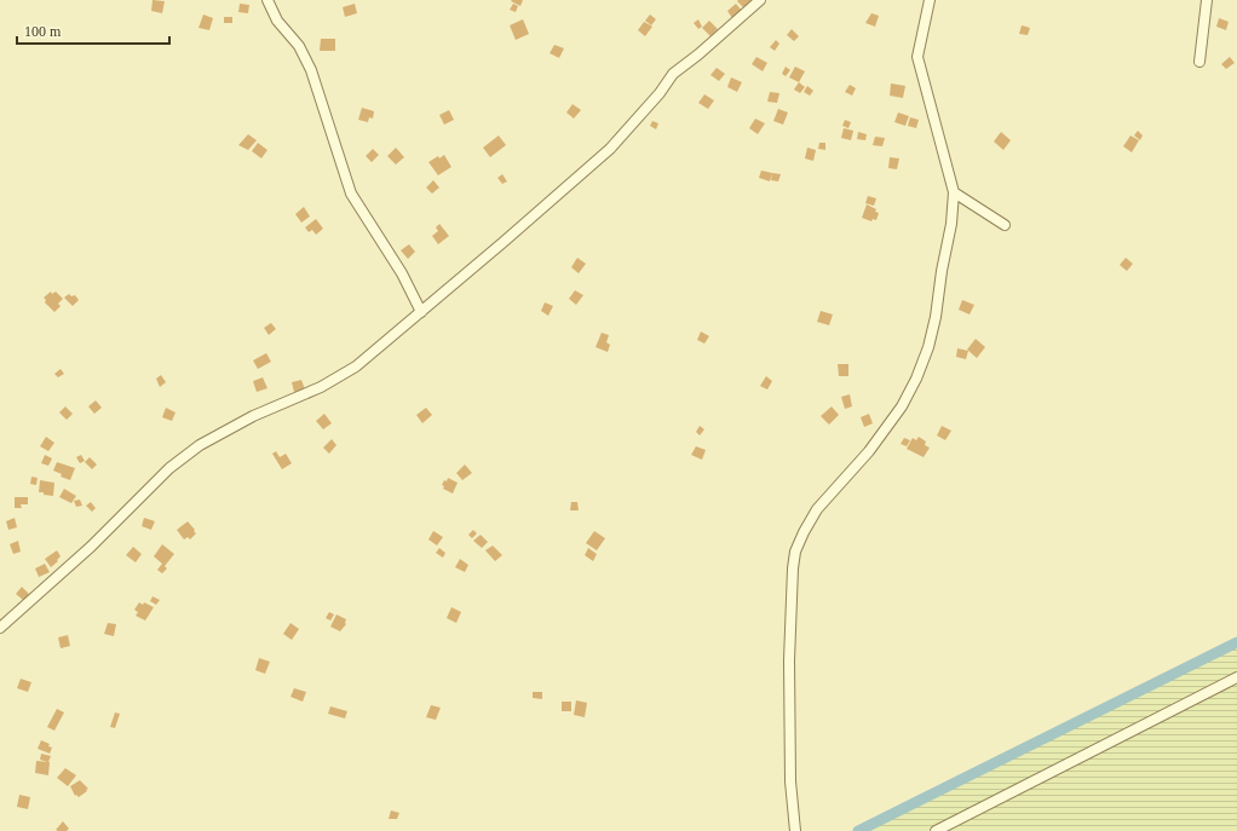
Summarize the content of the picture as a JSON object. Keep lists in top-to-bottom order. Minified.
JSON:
{"scale_bar":"100 m"}
